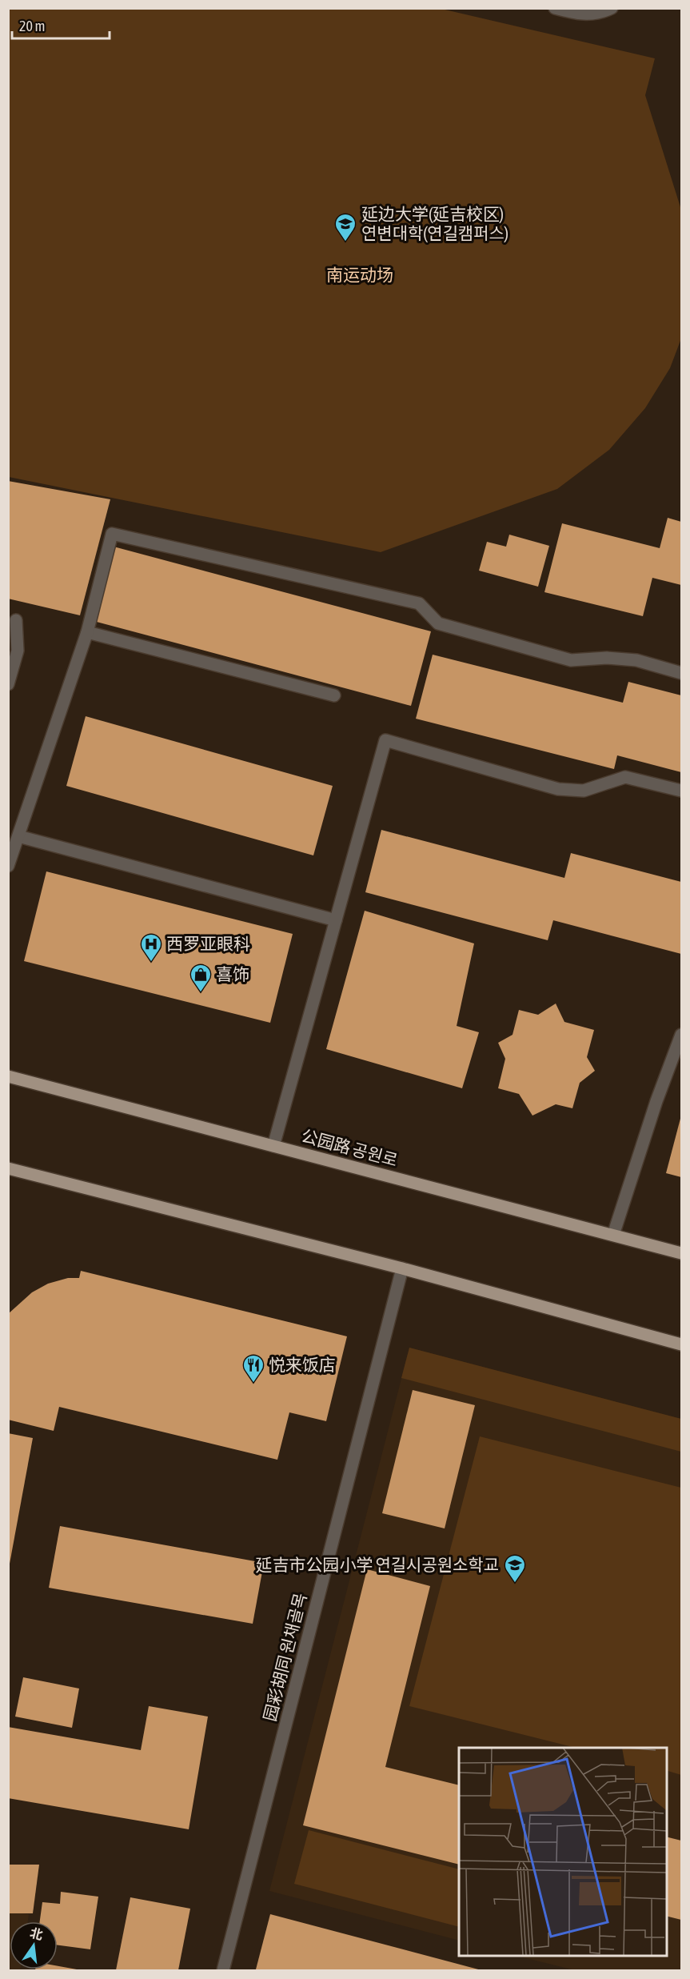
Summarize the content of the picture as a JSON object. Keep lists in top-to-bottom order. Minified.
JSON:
{"streets":{"main road":["公园路 공원로"],"street":["园彩胡同 원채골목"]},"parks":["南运动场"],"places":{"school or university":["延边大学(延吉校区) 연변대학(연길캠퍼스)","延吉市公园小学 연길시공원소학교"],"hospital":["西罗亚眼科"],"shop":["喜饰"],"restaurant":["悦来饭店"]},"scale_bar":"20 m","north":"top"}
